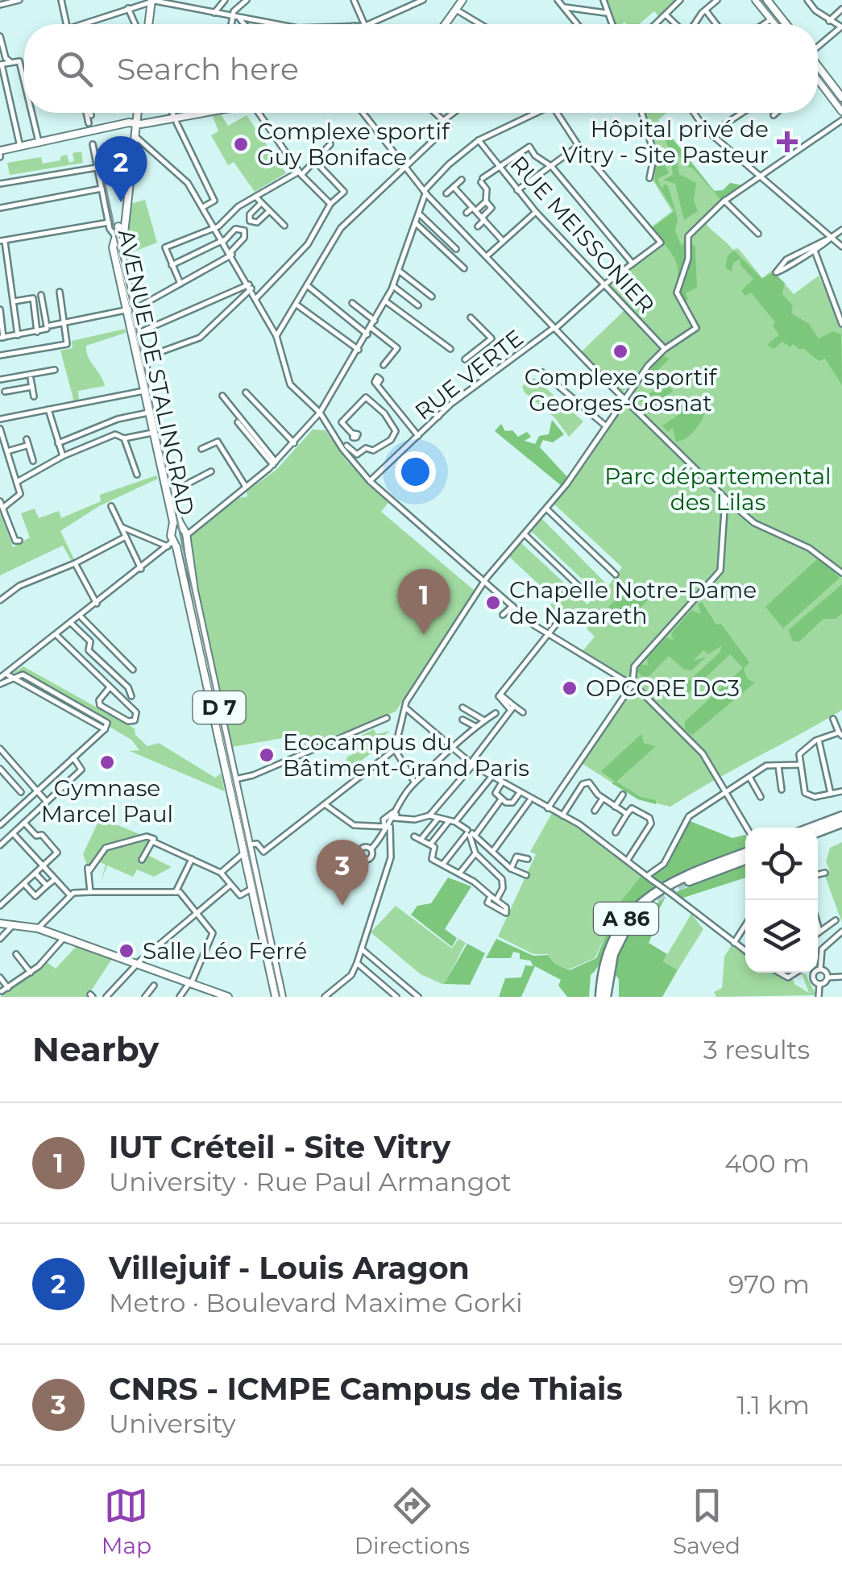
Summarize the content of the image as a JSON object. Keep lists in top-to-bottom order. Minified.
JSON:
{"streets":{"highway":["A 86"],"main road":["AVENUE DE STALINGRAD","D 7"],"street":["RUE MEISSONIER","RUE VERTE"]},"crossings":[["RUE MEISSONIER","RUE VERTE"],["AVENUE DE STALINGRAD","D 7"]],"parks":["Parc départemental des Lilas"],"places":{"health":["Hôpital privé de Vitry - Site Pasteur"],"other":["Complexe sportif Guy Boniface","Complexe sportif Georges-Gosnat","Chapelle Notre-Dame de Nazareth","OPCORE DC3","Ecocampus du Bâtiment-Grand Paris","Gymnase Marcel Paul","Salle Léo Ferré"]},"page":{"search":"Search here","pins":["2","1","3"],"heading":["Nearby","3 results"],"list":[{"mark":"1","name":"IUT Créteil - Site Vitry","note":"University · Rue Paul Armangot","value":"400 m"},{"mark":"2","name":"Villejuif - Louis Aragon","note":"Metro · Boulevard Maxime Gorki","value":"970 m"},{"mark":"3","name":"CNRS - ICMPE Campus de Thiais","note":"University","value":"1.1 km"}],"nav":["Map","Directions","Saved"]}}
